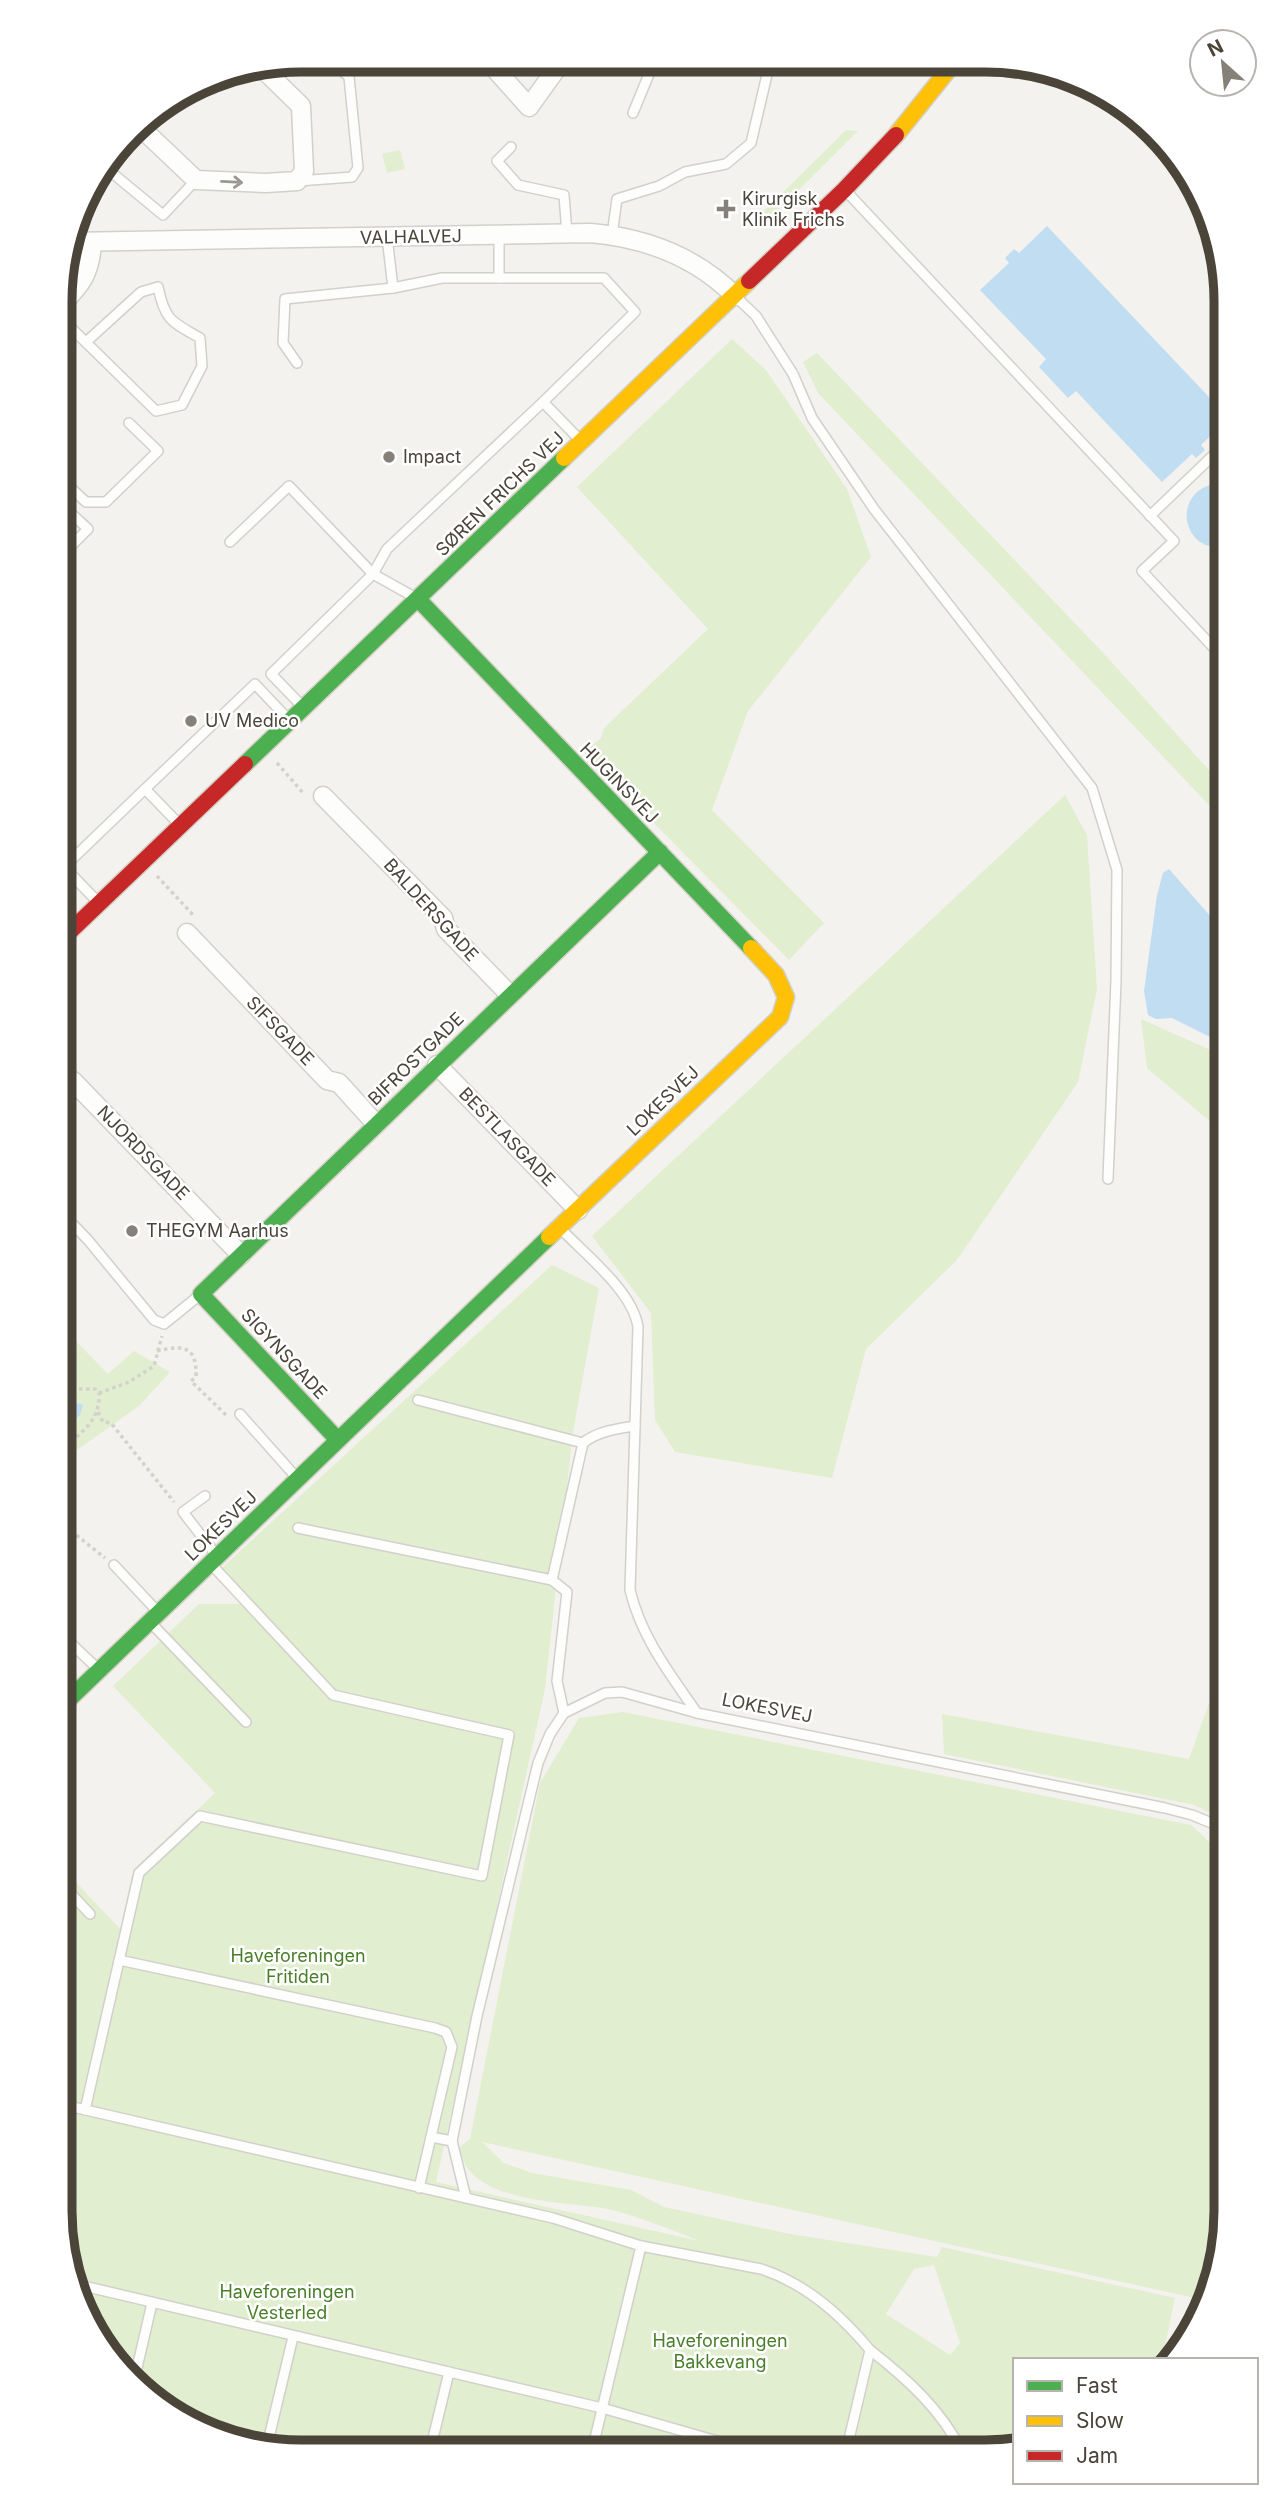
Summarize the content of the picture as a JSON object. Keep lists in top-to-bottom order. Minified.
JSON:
{"streets":{"street":["VALHALVEJ","SØREN FRICHS VEJ","HUGINSVEJ","BALDERSGADE","SIFSGADE","BIFROSTGADE","LOKESVEJ","BESTLASGADE","NJORDSGADE","SIGYNSGADE"]},"crossings":[["VALHALVEJ","SØREN FRICHS VEJ"],["SØREN FRICHS VEJ","HUGINSVEJ"],["HUGINSVEJ","BIFROSTGADE"],["HUGINSVEJ","LOKESVEJ"],["BALDERSGADE","BIFROSTGADE"],["SIFSGADE","BIFROSTGADE"],["BIFROSTGADE","BESTLASGADE"],["BIFROSTGADE","NJORDSGADE"],["BIFROSTGADE","SIGYNSGADE"],["LOKESVEJ","BESTLASGADE"],["LOKESVEJ","SIGYNSGADE"]],"parks":["Haveforeningen Fritiden","Haveforeningen Vesterled","Haveforeningen Bakkevang"],"places":{"health":["Kirurgisk Klinik Frichs"],"other":["Impact","UV Medico","THEGYM Aarhus"]},"legend":["Fast","Slow","Jam"],"north":"top left"}
